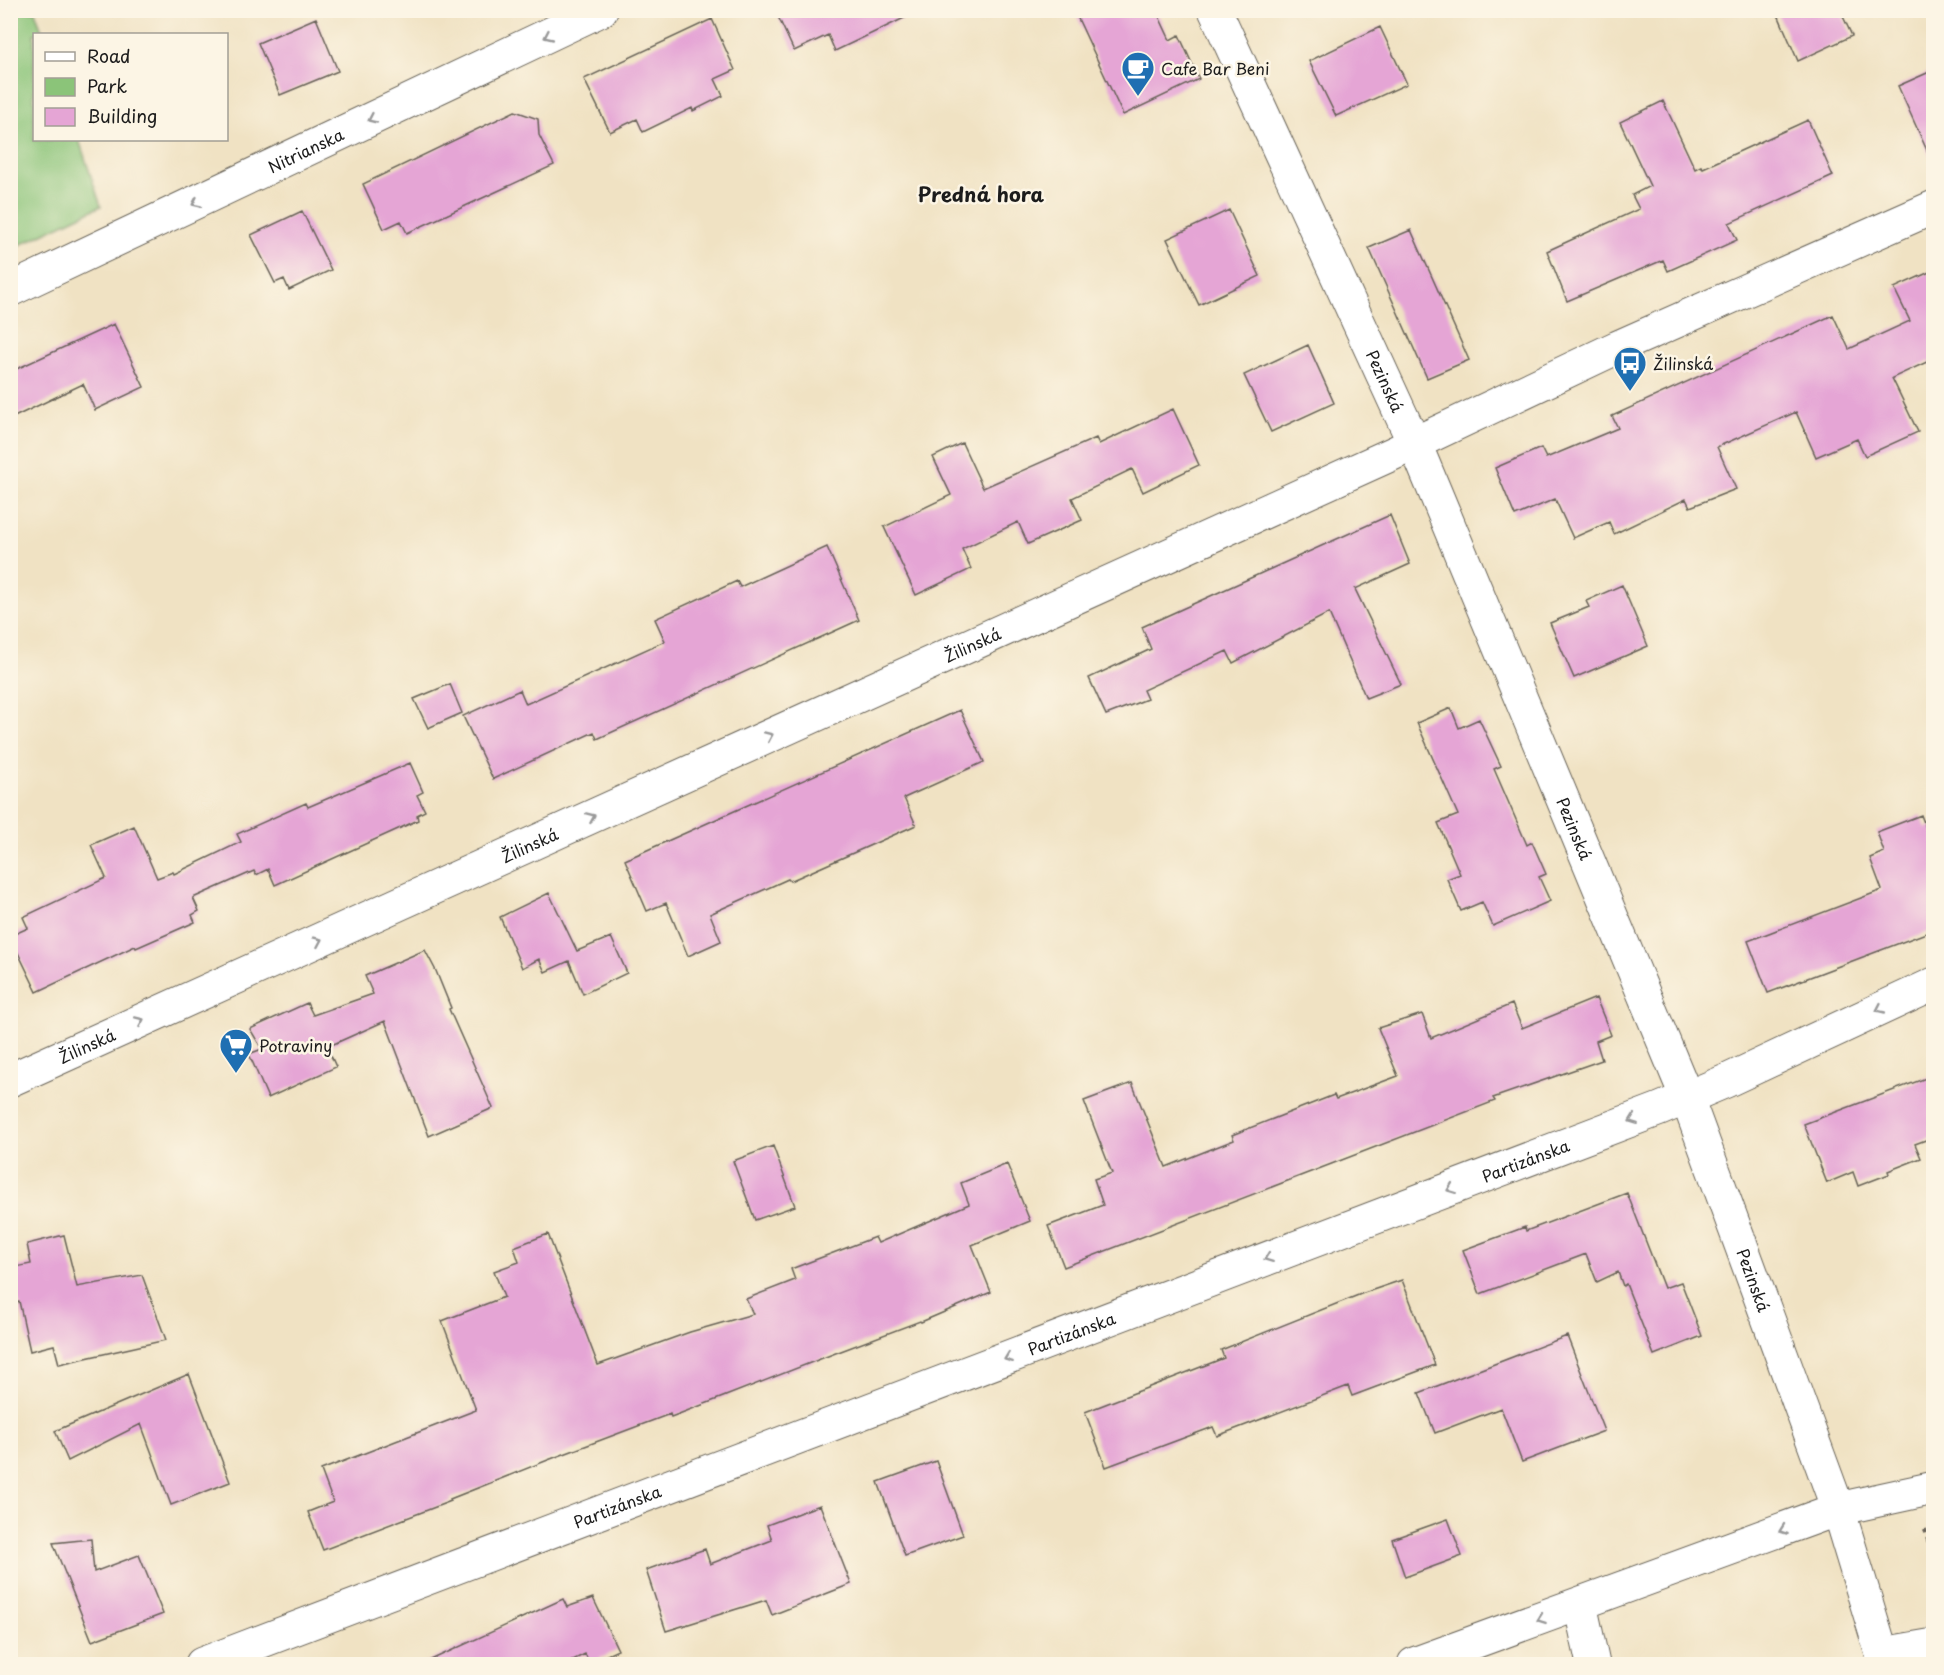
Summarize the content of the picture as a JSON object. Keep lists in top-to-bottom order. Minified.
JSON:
{"streets":{"street":["Nitrianska","Pezinská","Žilinská","Partizánska"]},"crossings":[["Pezinská","Žilinská"],["Pezinská","Partizánska"]],"one_way":["Nitrianska","Žilinská","Partizánska"],"districts":["Predná hora"],"places":{"cafe":["Cafe Bar Beni"],"bus stop":["Žilinská"],"supermarket":["Potraviny"]},"legend":["Road","Park","Building"]}
